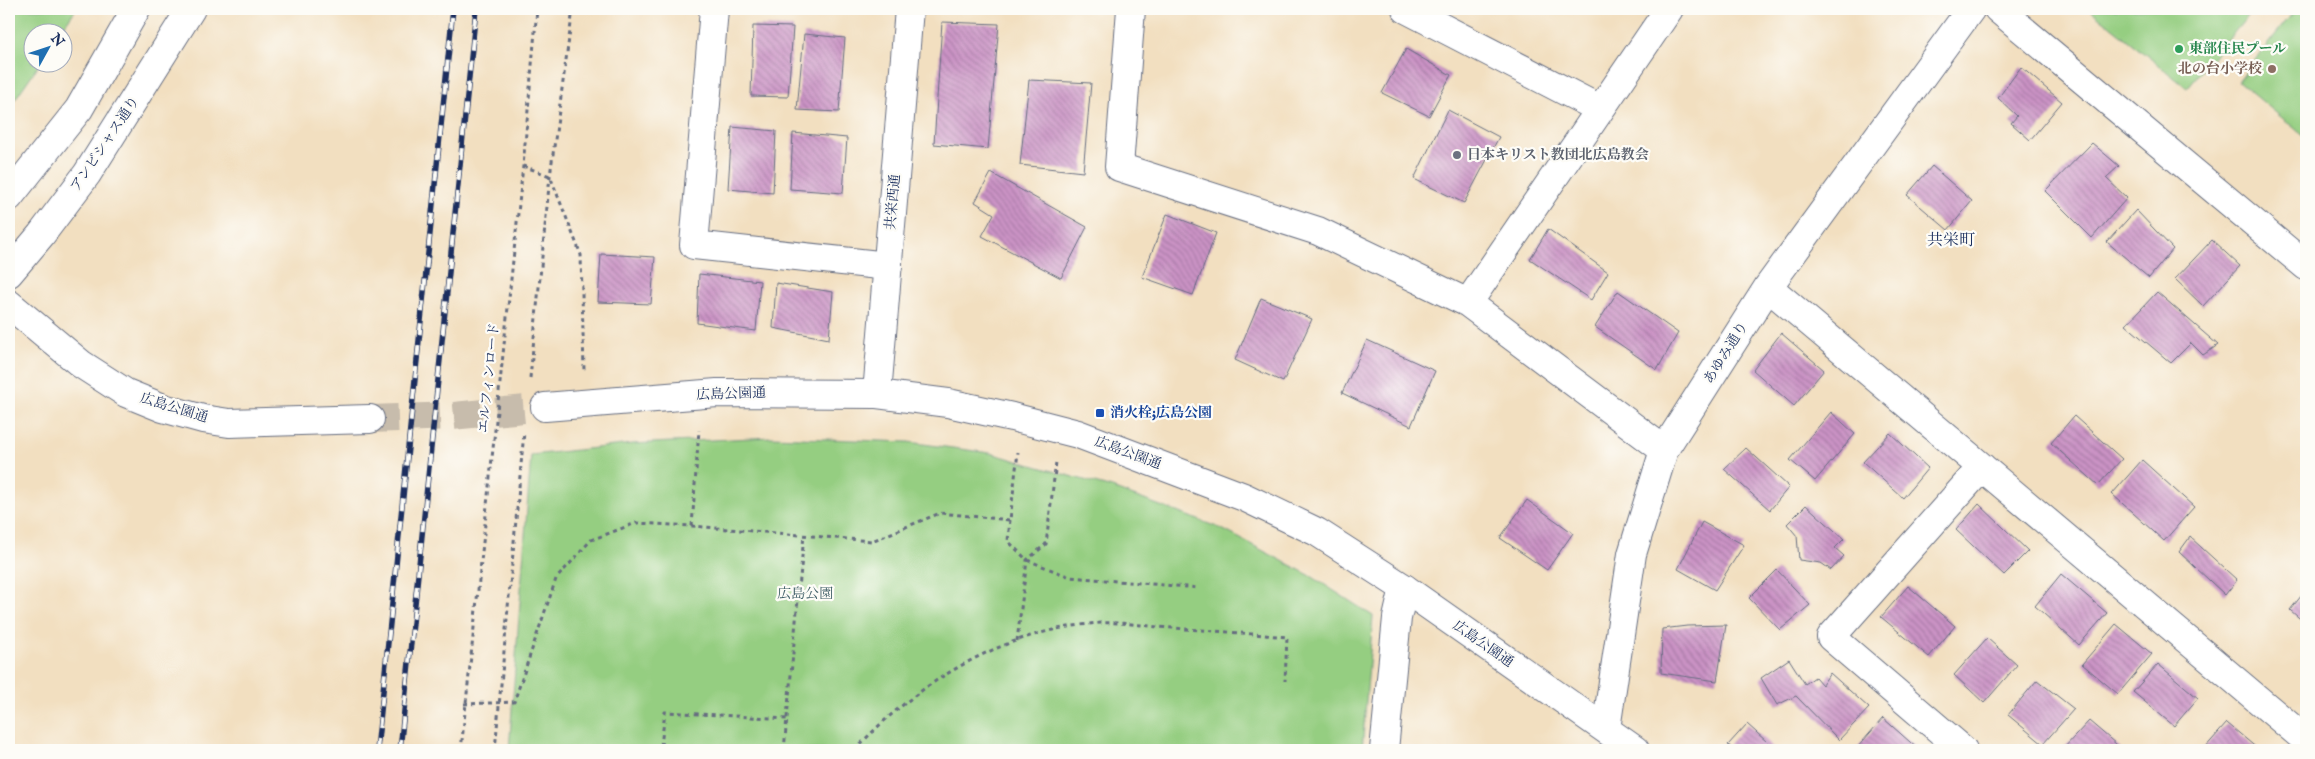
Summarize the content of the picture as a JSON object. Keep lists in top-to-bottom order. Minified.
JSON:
{"streets":{"street":["アンビシャス通り","共栄西通","あゆみ通り","広島公園通"],"path":["エルフィンロード"]},"crossings":[["共栄西通","広島公園通"],["あゆみ通り","広島公園通"]],"districts":["共栄町"],"parks":["広島公園"],"places":{"other":["東部住民プール","北の台小学校","日本キリスト教団北広島教会"],"transit":["消火栓;広島公園"]},"north":"top right"}
